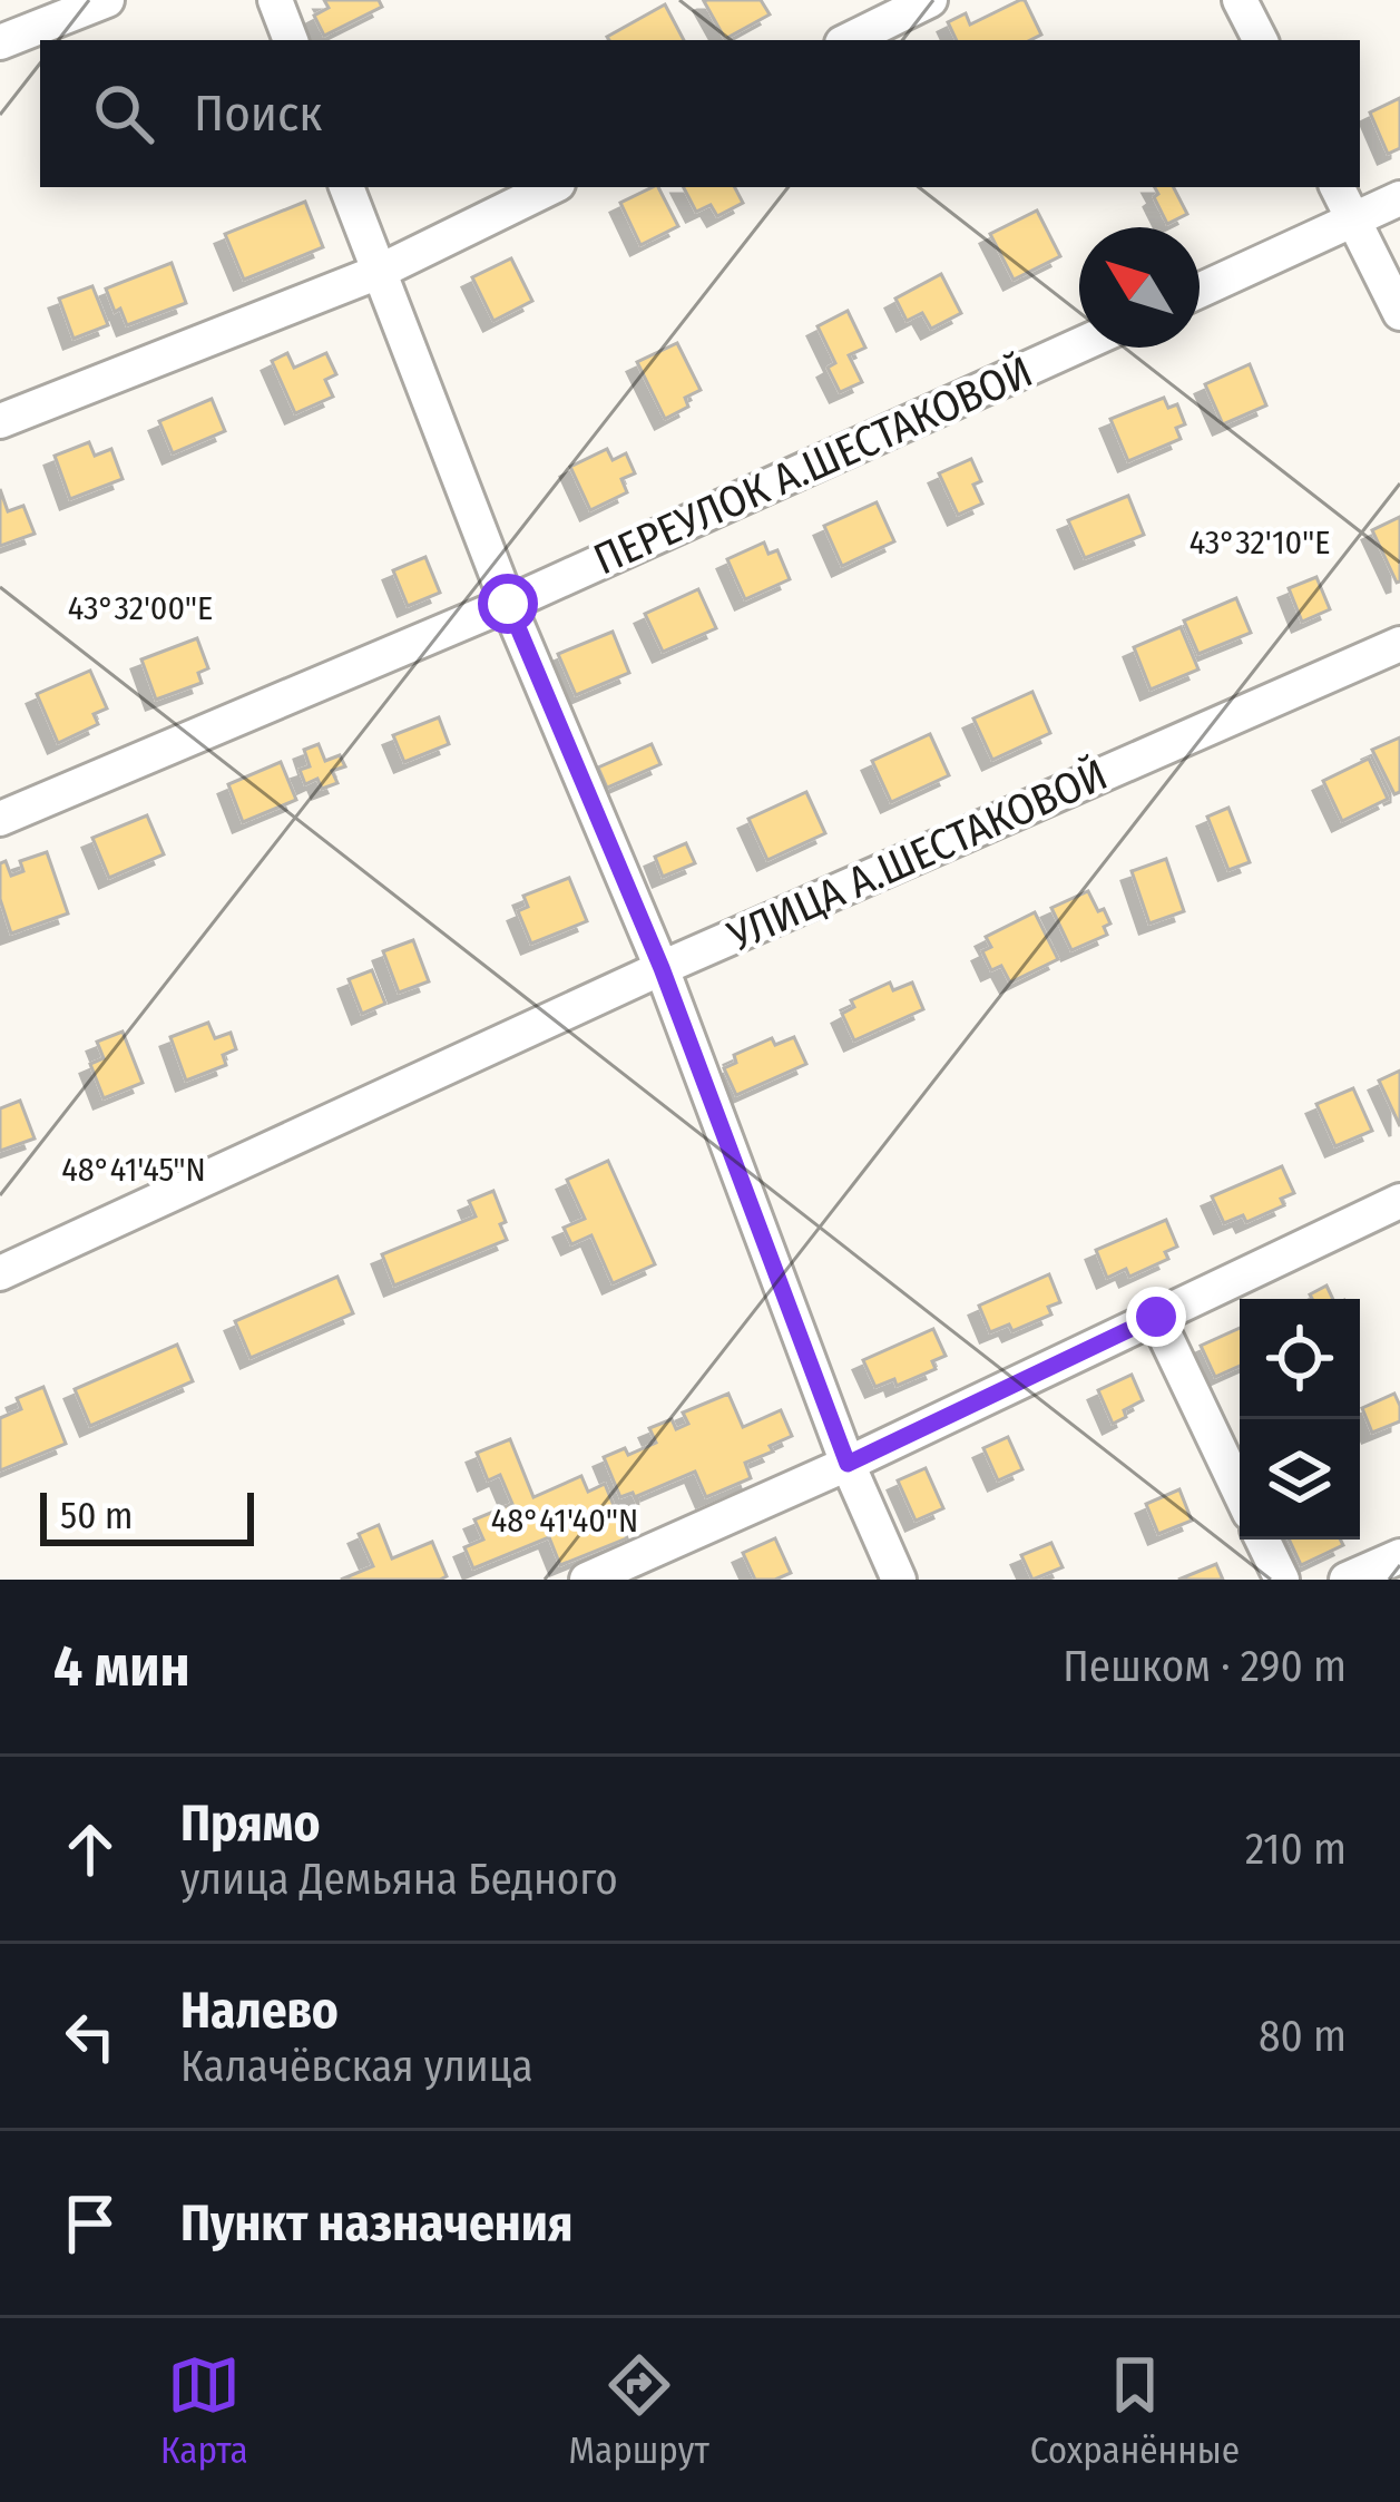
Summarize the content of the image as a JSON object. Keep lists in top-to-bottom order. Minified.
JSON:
{"streets":{"street":["ПЕРЕУЛОК А.ШЕСТАКОВОЙ","УЛИЦА А.ШЕСТАКОВОЙ"]},"scale_bar":"50 m","north":"top left","page":{"search":"Поиск","scale":"50 m","heading":["4 мин","Пешком · 290 m"],"list":[["Прямо","улица Демьяна Бедного","210 m"],["Налево","Калачёвская улица","80 m"],"Пункт назначения"],"nav":["Карта","Маршрут","Сохранённые"]},"coordinates":["43°32'10\"E","43°32'00\"E","48°41'45\"N","48°41'40\"N"]}
